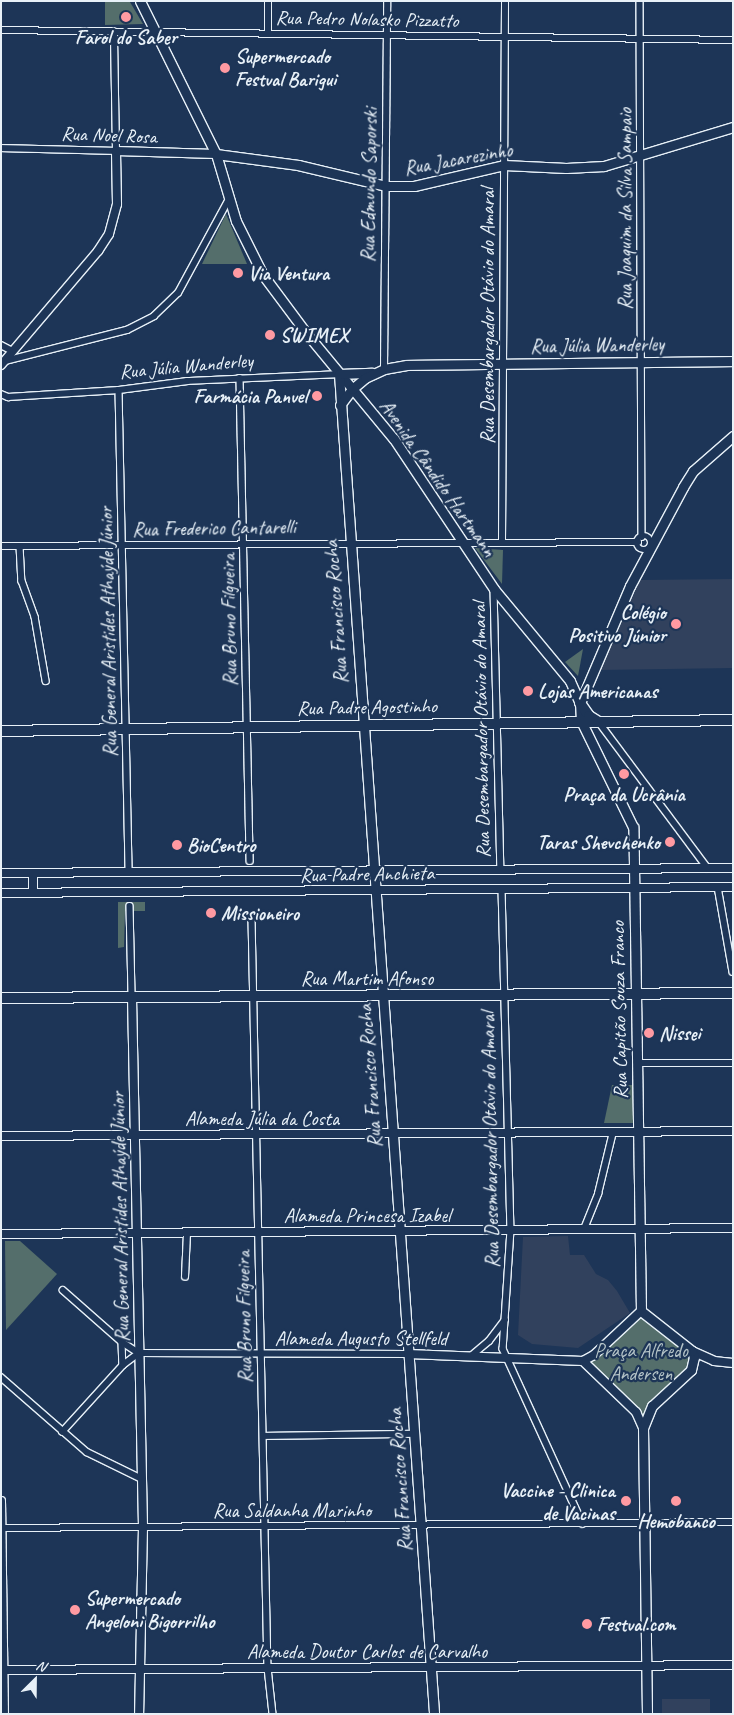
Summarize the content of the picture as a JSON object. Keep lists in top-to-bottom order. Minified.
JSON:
{"streets":{"main road":["Rua Jacarezinho","Rua Júlia Wanderley","Avenida Cândido Hartmann","Rua Francisco Rocha","Rua Padre Agostinho","Rua Martim Afonso","Rua Capitão Souza Franco"],"street":["Rua Pedro Nolasko Pizzatto","Rua Noel Rosa","Rua Edmundo Saporski","Rua Joaquim da Silva Sampaio","Rua Desembargador Otávio do Amaral","Rua Frederico Cantarelli","Rua Bruno Filgueira","Rua General Aristides Athaýde Júnior","Rua Padre Anchieta","Alameda Júlia da Costa","Alameda Princesa Izabel","Alameda Augusto Stellfeld","Rua Saldanha Marinho","Alameda Doutor Carlos de Carvalho"]},"crossings":[["Rua Pedro Nolasko Pizzatto","Rua Edmundo Saporski"],["Rua Pedro Nolasko Pizzatto","Rua Joaquim da Silva Sampaio"],["Rua Pedro Nolasko Pizzatto","Rua Desembargador Otávio do Amaral"],["Rua Pedro Nolasko Pizzatto","Avenida Cândido Hartmann"],["Rua Noel Rosa","Rua Jacarezinho"],["Rua Noel Rosa","Avenida Cândido Hartmann"],["Rua Jacarezinho","Rua Edmundo Saporski"],["Rua Jacarezinho","Rua Joaquim da Silva Sampaio"],["Rua Jacarezinho","Rua Desembargador Otávio do Amaral"],["Rua Jacarezinho","Avenida Cândido Hartmann"],["Rua Edmundo Saporski","Rua Júlia Wanderley"],["Rua Joaquim da Silva Sampaio","Rua Júlia Wanderley"],["Rua Joaquim da Silva Sampaio","Rua Frederico Cantarelli"],["Rua Desembargador Otávio do Amaral","Rua Júlia Wanderley"],["Rua Desembargador Otávio do Amaral","Avenida Cândido Hartmann"],["Rua Desembargador Otávio do Amaral","Rua Frederico Cantarelli"],["Rua Desembargador Otávio do Amaral","Rua Padre Agostinho"],["Rua Desembargador Otávio do Amaral","Rua Padre Anchieta"],["Rua Desembargador Otávio do Amaral","Rua Martim Afonso"],["Rua Desembargador Otávio do Amaral","Alameda Júlia da Costa"],["Rua Desembargador Otávio do Amaral","Alameda Princesa Izabel"],["Rua Desembargador Otávio do Amaral","Alameda Augusto Stellfeld"],["Rua Desembargador Otávio do Amaral","Rua Saldanha Marinho"],["Rua Júlia Wanderley","Avenida Cândido Hartmann"],["Rua Júlia Wanderley","Rua Francisco Rocha"],["Rua Júlia Wanderley","Rua Bruno Filgueira"],["Rua Júlia Wanderley","Rua General Aristides Athaýde Júnior"],["Avenida Cândido Hartmann","Rua Frederico Cantarelli"],["Avenida Cândido Hartmann","Rua Francisco Rocha"],["Rua Frederico Cantarelli","Rua Francisco Rocha"],["Rua Frederico Cantarelli","Rua Bruno Filgueira"],["Rua Frederico Cantarelli","Rua General Aristides Athaýde Júnior"],["Rua Francisco Rocha","Rua Padre Agostinho"],["Rua Francisco Rocha","Rua Padre Anchieta"],["Rua Francisco Rocha","Rua Martim Afonso"],["Rua Francisco Rocha","Alameda Júlia da Costa"],["Rua Francisco Rocha","Alameda Princesa Izabel"],["Rua Francisco Rocha","Alameda Augusto Stellfeld"],["Rua Francisco Rocha","Rua Saldanha Marinho"],["Rua Francisco Rocha","Alameda Doutor Carlos de Carvalho"],["Rua Bruno Filgueira","Rua Padre Agostinho"],["Rua Bruno Filgueira","Rua Martim Afonso"],["Rua Bruno Filgueira","Alameda Júlia da Costa"],["Rua Bruno Filgueira","Alameda Princesa Izabel"],["Rua Bruno Filgueira","Alameda Augusto Stellfeld"],["Rua Bruno Filgueira","Rua Saldanha Marinho"],["Rua Bruno Filgueira","Alameda Doutor Carlos de Carvalho"],["Rua General Aristides Athaýde Júnior","Rua Padre Agostinho"],["Rua General Aristides Athaýde Júnior","Rua Padre Anchieta"],["Rua General Aristides Athaýde Júnior","Rua Martim Afonso"],["Rua General Aristides Athaýde Júnior","Alameda Júlia da Costa"],["Rua General Aristides Athaýde Júnior","Alameda Princesa Izabel"],["Rua General Aristides Athaýde Júnior","Alameda Augusto Stellfeld"],["Rua General Aristides Athaýde Júnior","Rua Saldanha Marinho"],["Rua General Aristides Athaýde Júnior","Alameda Doutor Carlos de Carvalho"],["Rua Padre Agostinho","Rua Capitão Souza Franco"],["Rua Padre Anchieta","Rua Capitão Souza Franco"],["Rua Martim Afonso","Rua Capitão Souza Franco"],["Rua Capitão Souza Franco","Alameda Júlia da Costa"],["Rua Capitão Souza Franco","Alameda Princesa Izabel"]],"parks":["Praça Alfredo Andersen"],"places":["Farol do Saber","Supermercado Festval Barigui","Via Ventura","SWIMEX","Farmácia Panvel","Colégio Positivo Júnior","Lojas Americanas","Praça da Ucrânia","Taras Shevchenko","BioCentro","Missioneiro","Nissei","Vaccine - Clinica de Vacinas","Hemobanco","Supermercado Angeloni Bigorrilho","Festval.com"],"north":"top right"}
